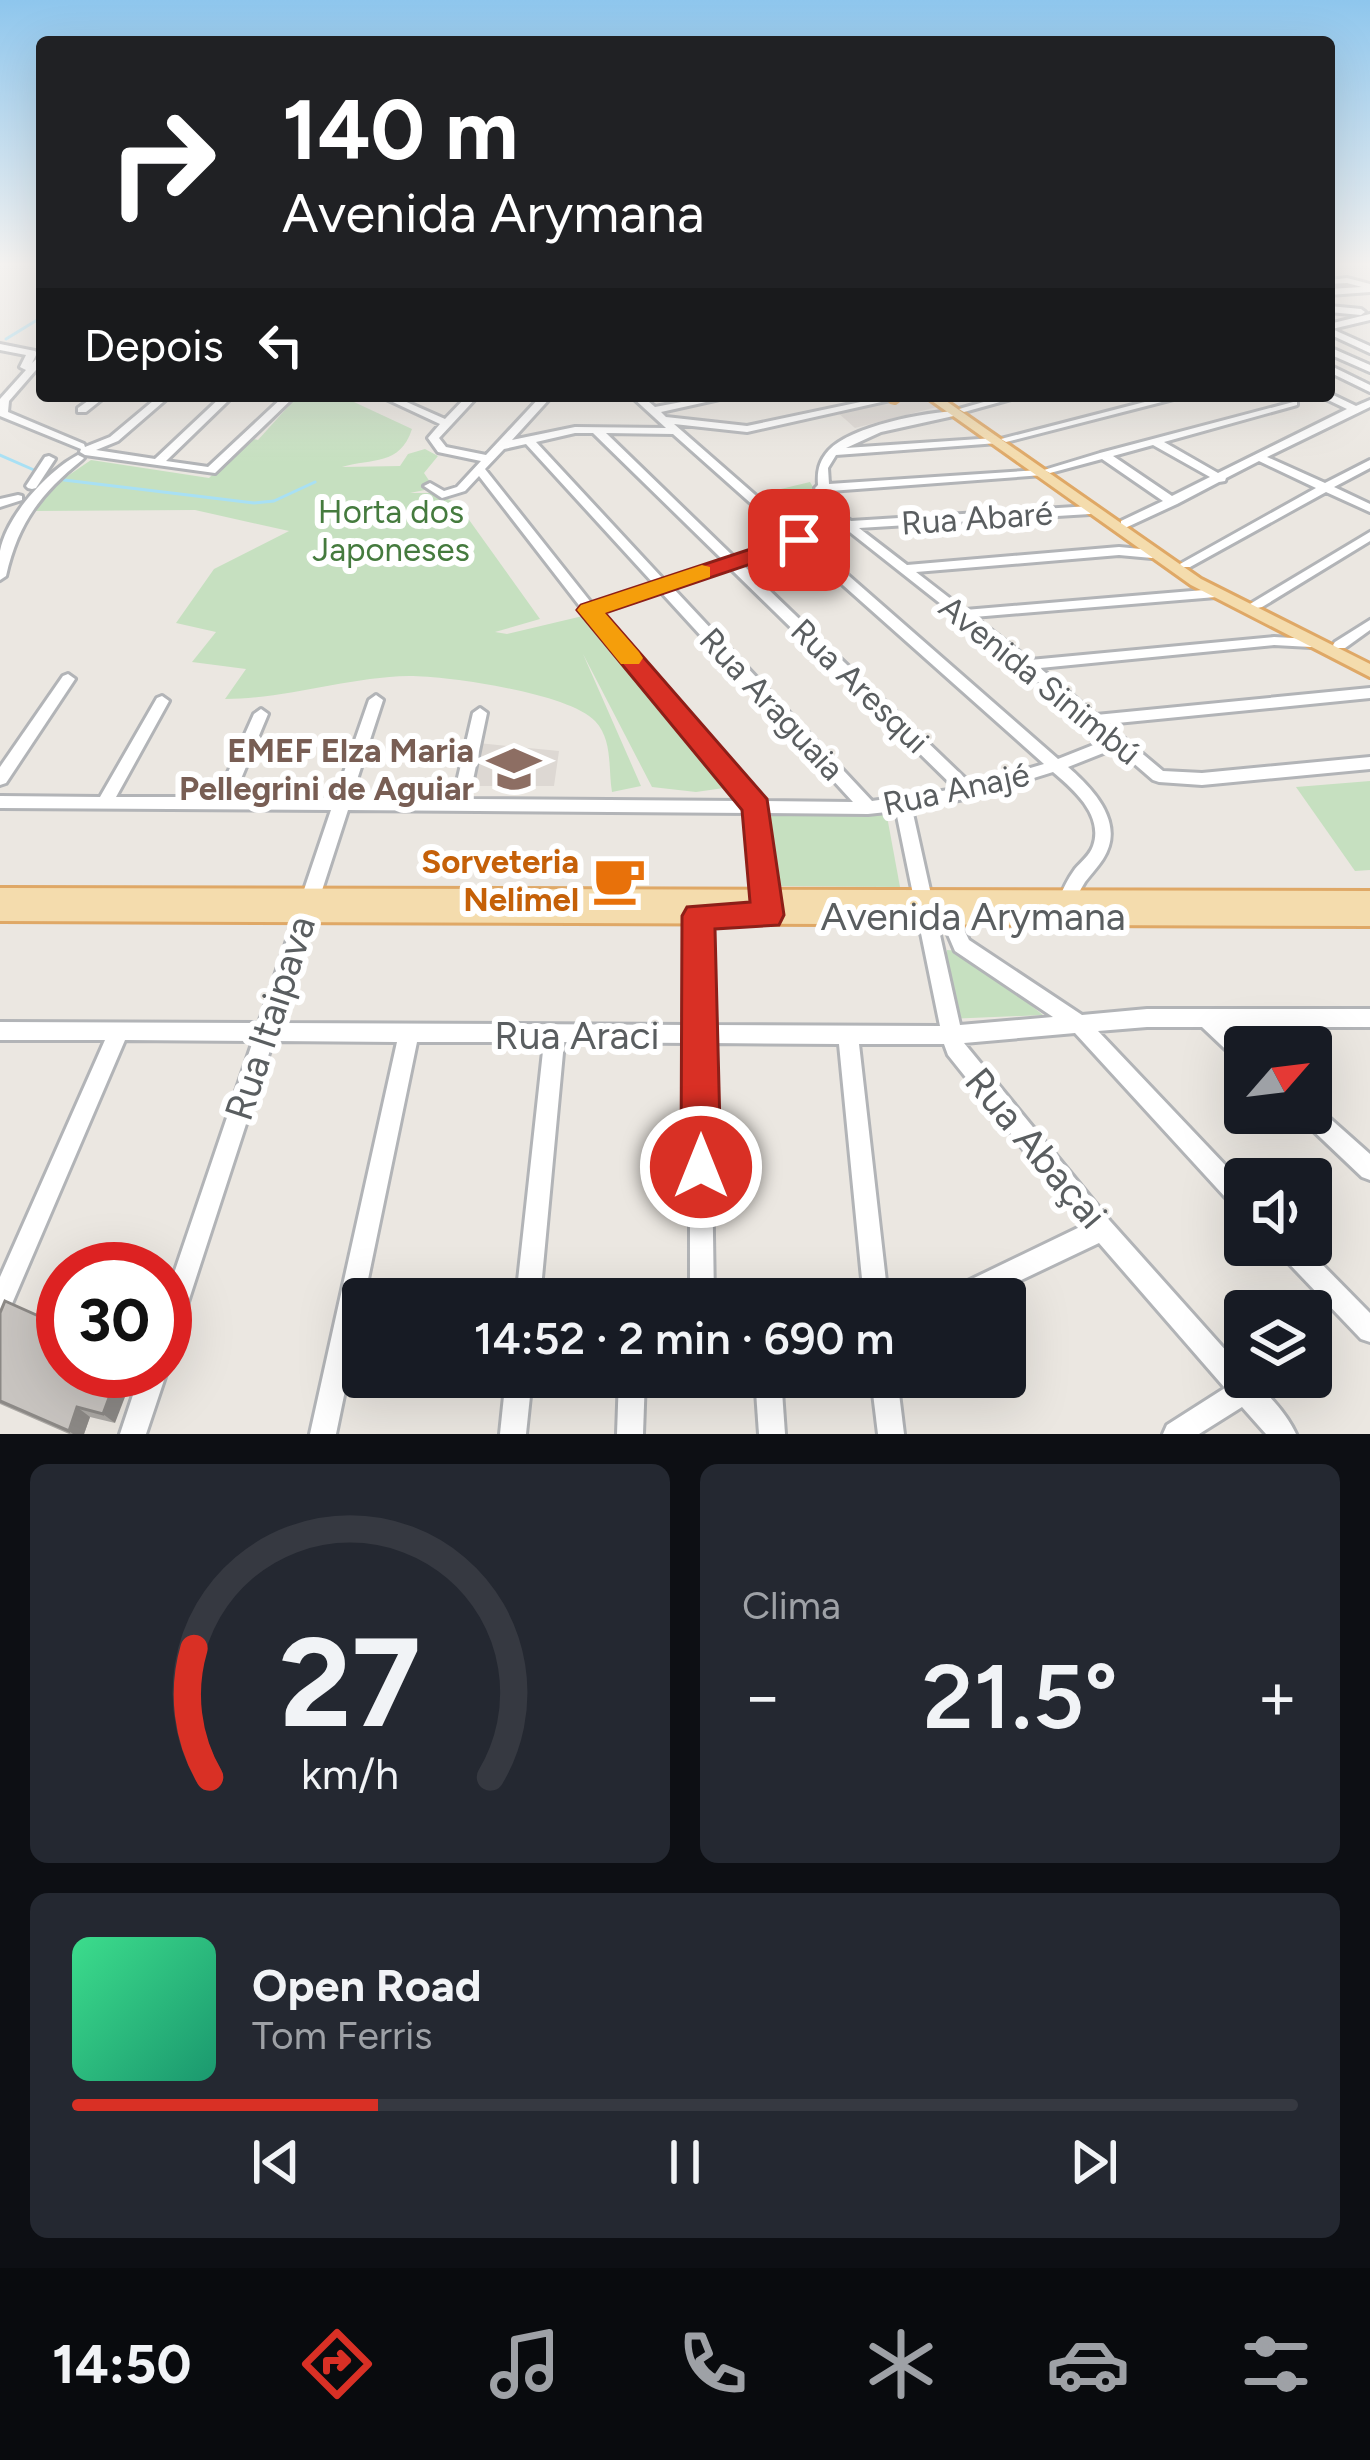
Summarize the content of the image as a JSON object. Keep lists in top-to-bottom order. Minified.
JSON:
{"streets":{"main road":["Avenida Arymana"],"street":["Rua Abaré","Avenida Sinimbú","Rua Aresqui","Rua Araguaia","Rua Anajé","Rua Itaipava","Rua Araci","Rua Abaçai"]},"crossings":[["Rua Abaré","Avenida Sinimbú"],["Rua Abaré","Rua Aresqui"],["Rua Abaré","Rua Araguaia"],["Avenida Sinimbú","Rua Anajé"],["Rua Aresqui","Rua Anajé"],["Rua Araguaia","Rua Anajé"],["Rua Anajé","Rua Itaipava"],["Rua Anajé","Rua Abaçai"],["Avenida Arymana","Rua Itaipava"],["Avenida Arymana","Rua Abaçai"],["Rua Itaipava","Rua Araci"],["Rua Araci","Rua Abaçai"]],"parks":["Horta dos Japoneses"],"places":{"school or university":["EMEF Elza Maria Pellegrini de Aguiar"],"cafe":["Sorveteria Nelimel"]},"north":"top right","page":{"turn":["140 m","Avenida Arymana"],"then":"Depois","limit":"30","trip":"14:52 · 2 min · 690 m","tile":"Clima","heat":["−","21.5°","+"],"song":["Open Road","Tom Ferris"],"tabs":"14:50","gauge":["27","km/h"]}}
